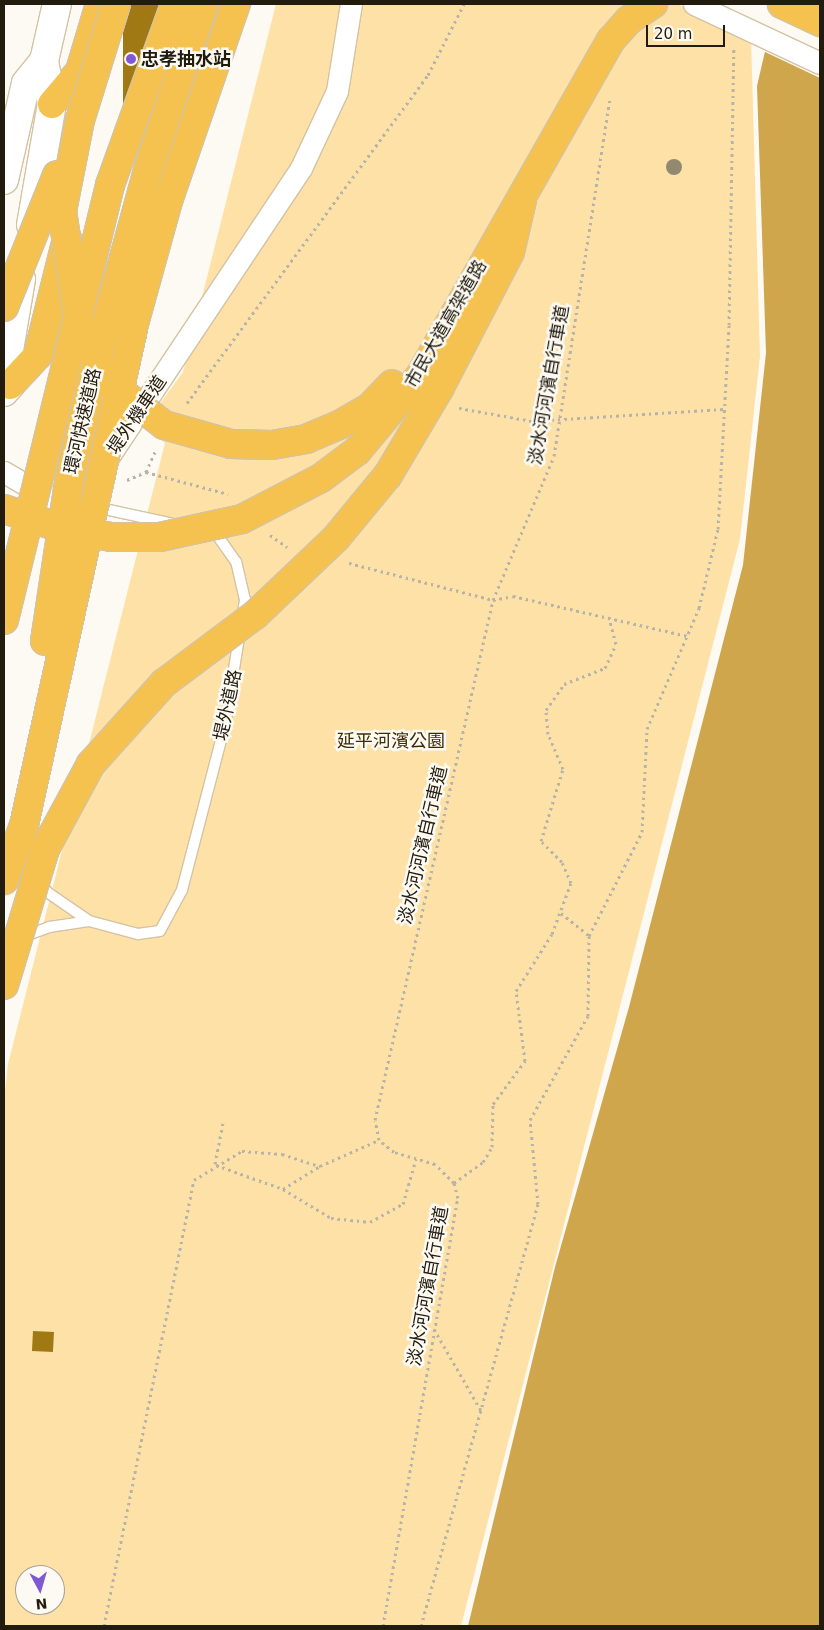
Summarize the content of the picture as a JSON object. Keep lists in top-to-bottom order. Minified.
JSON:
{"streets":{"highway":["市民大道高架道路","環河快速道路"],"street":["堤外機車道","堤外道路"],"path":["淡水河河濱自行車道"]},"crossings":[["堤外機車道","堤外道路"]],"parks":["延平河濱公園"],"places":["忠孝抽水站"],"scale_bar":"20 m","north":"bottom"}
